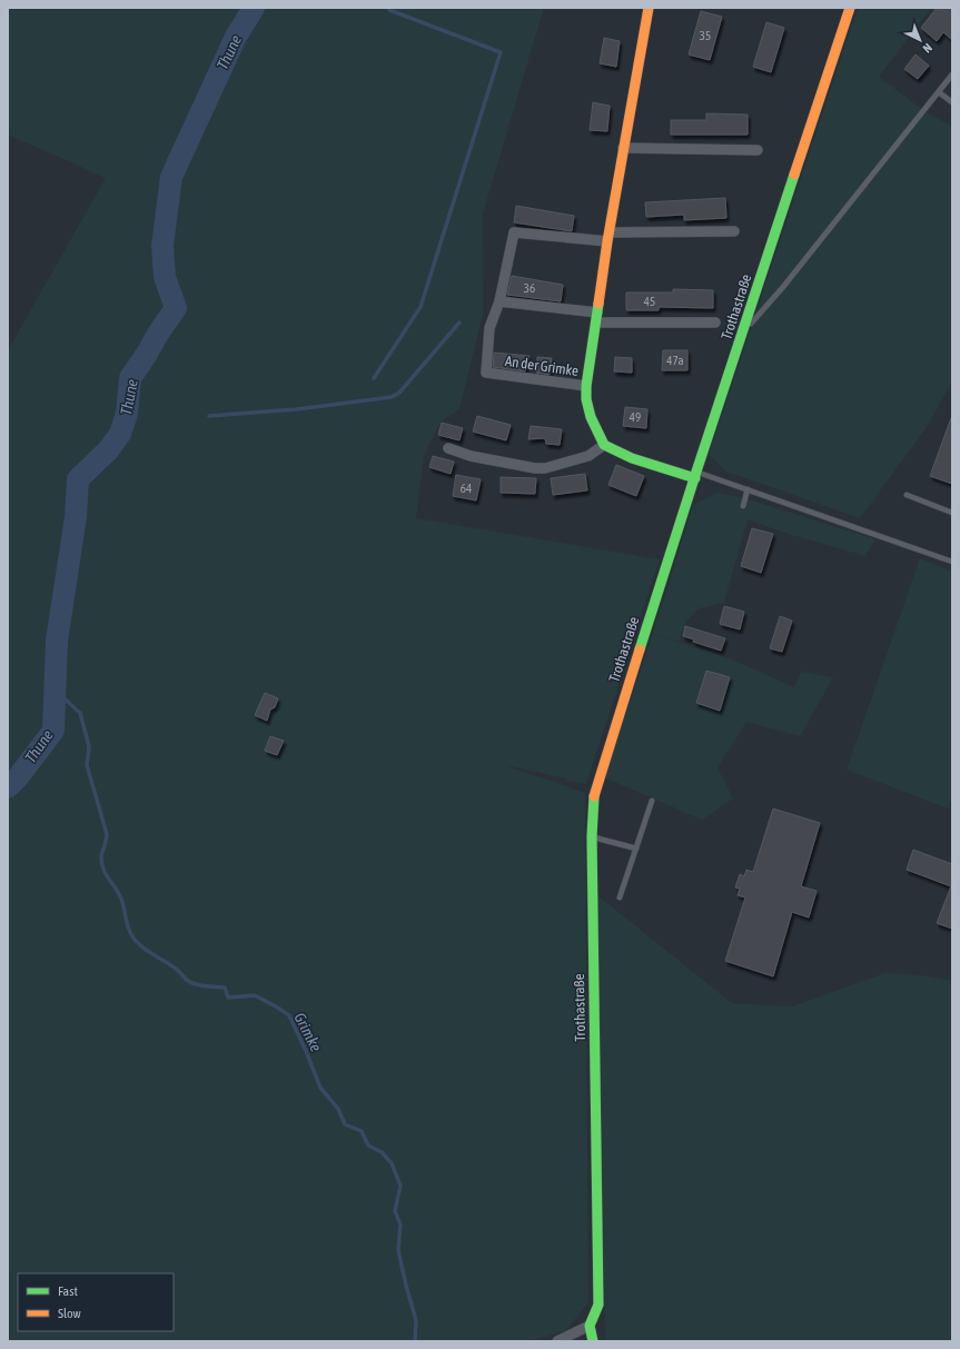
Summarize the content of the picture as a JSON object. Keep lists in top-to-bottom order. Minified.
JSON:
{"streets":{"street":["Trothastraße","An der Grimke"]},"water":["Thune","Grimke"],"house_numbers":["35","36","45","47a","49","64"],"legend":["Fast","Slow"],"north":"bottom right"}
